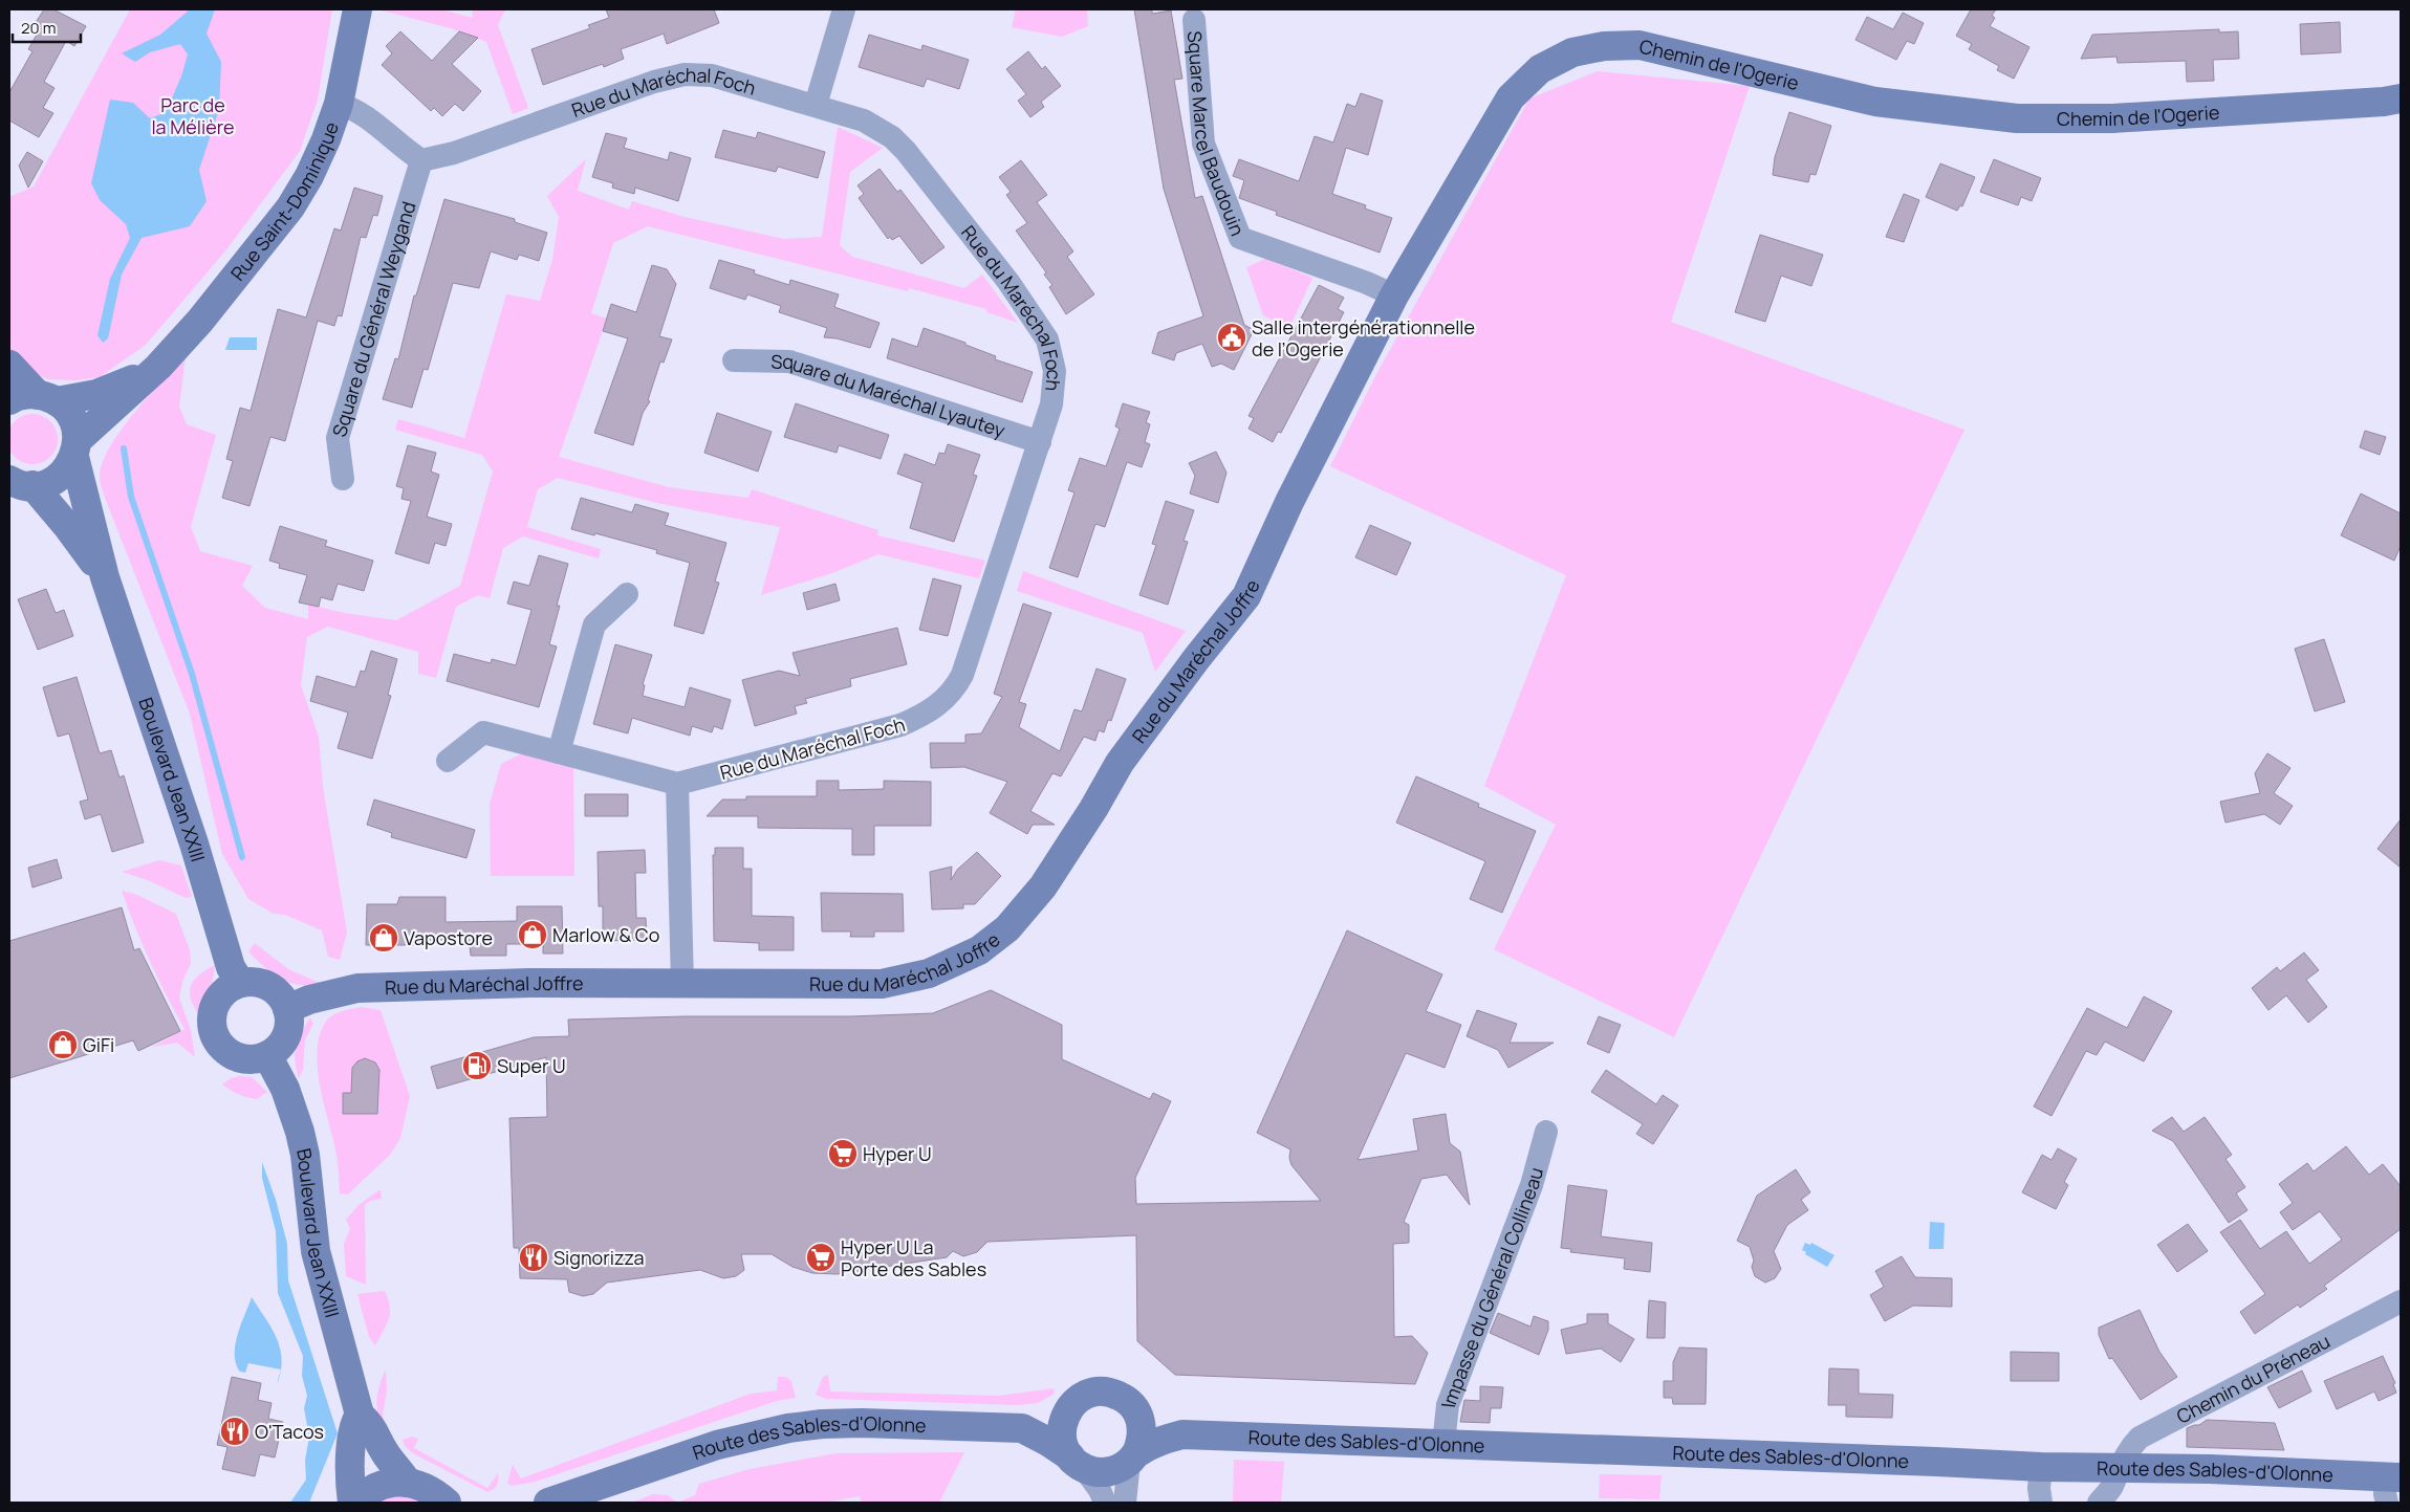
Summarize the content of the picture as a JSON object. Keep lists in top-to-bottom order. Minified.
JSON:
{"streets":{"main road":["Chemin de l'Ogerie","Rue Saint-Dominique","Rue du Maréchal Joffre","Boulevard Jean XXIII","Route des Sables-d'Olonne"],"street":["Rue du Maréchal Foch","Square Marcel Baudouin","Square du Général Weygand","Square du Maréchal Lyautey","Impasse du Général Collineau","Chemin du Préneau"]},"crossings":[["Chemin de l'Ogerie","Square Marcel Baudouin"],["Chemin de l'Ogerie","Rue du Maréchal Joffre"],["Rue du Maréchal Foch","Square du Général Weygand"],["Rue du Maréchal Foch","Square du Maréchal Lyautey"],["Rue du Maréchal Joffre","Boulevard Jean XXIII"],["Impasse du Général Collineau","Route des Sables-d'Olonne"],["Chemin du Préneau","Route des Sables-d'Olonne"]],"parks":["Parc de la Mélière"],"places":{"public building":["Salle intergénérationnelle de l’Ogerie"],"shop":["Marlow & Co","Vapostore","GiFi"],"fuel station":["Super U"],"supermarket":["Hyper U","Hyper U La Porte des Sables"],"restaurant":["Signorizza","O'Tacos"]},"scale_bar":"20 m"}
